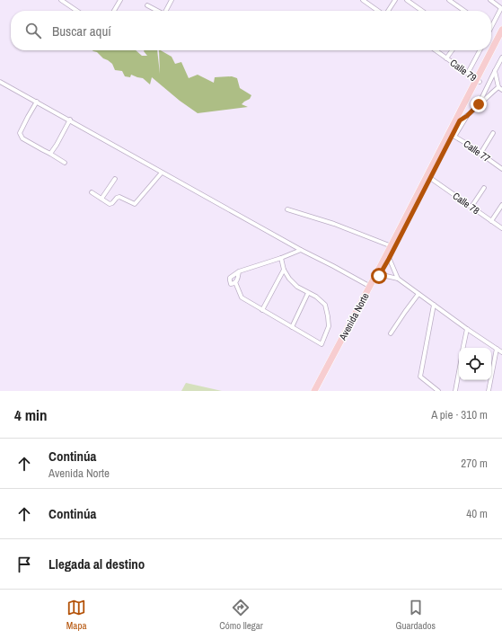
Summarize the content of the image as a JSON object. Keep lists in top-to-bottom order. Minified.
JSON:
{"streets":{"main road":["Avenida Norte"],"street":["Calle 79","Calle 77","Calle 78"]},"crossings":[["Calle 79","Avenida Norte"],["Calle 77","Avenida Norte"],["Calle 78","Avenida Norte"]],"page":{"search":"Buscar aquí","heading":["4 min","A pie · 310 m"],"list":[["Continúa","Avenida Norte","270 m"],["Continúa","40 m"],"Llegada al destino"],"nav":["Mapa","Cómo llegar","Guardados"]}}
